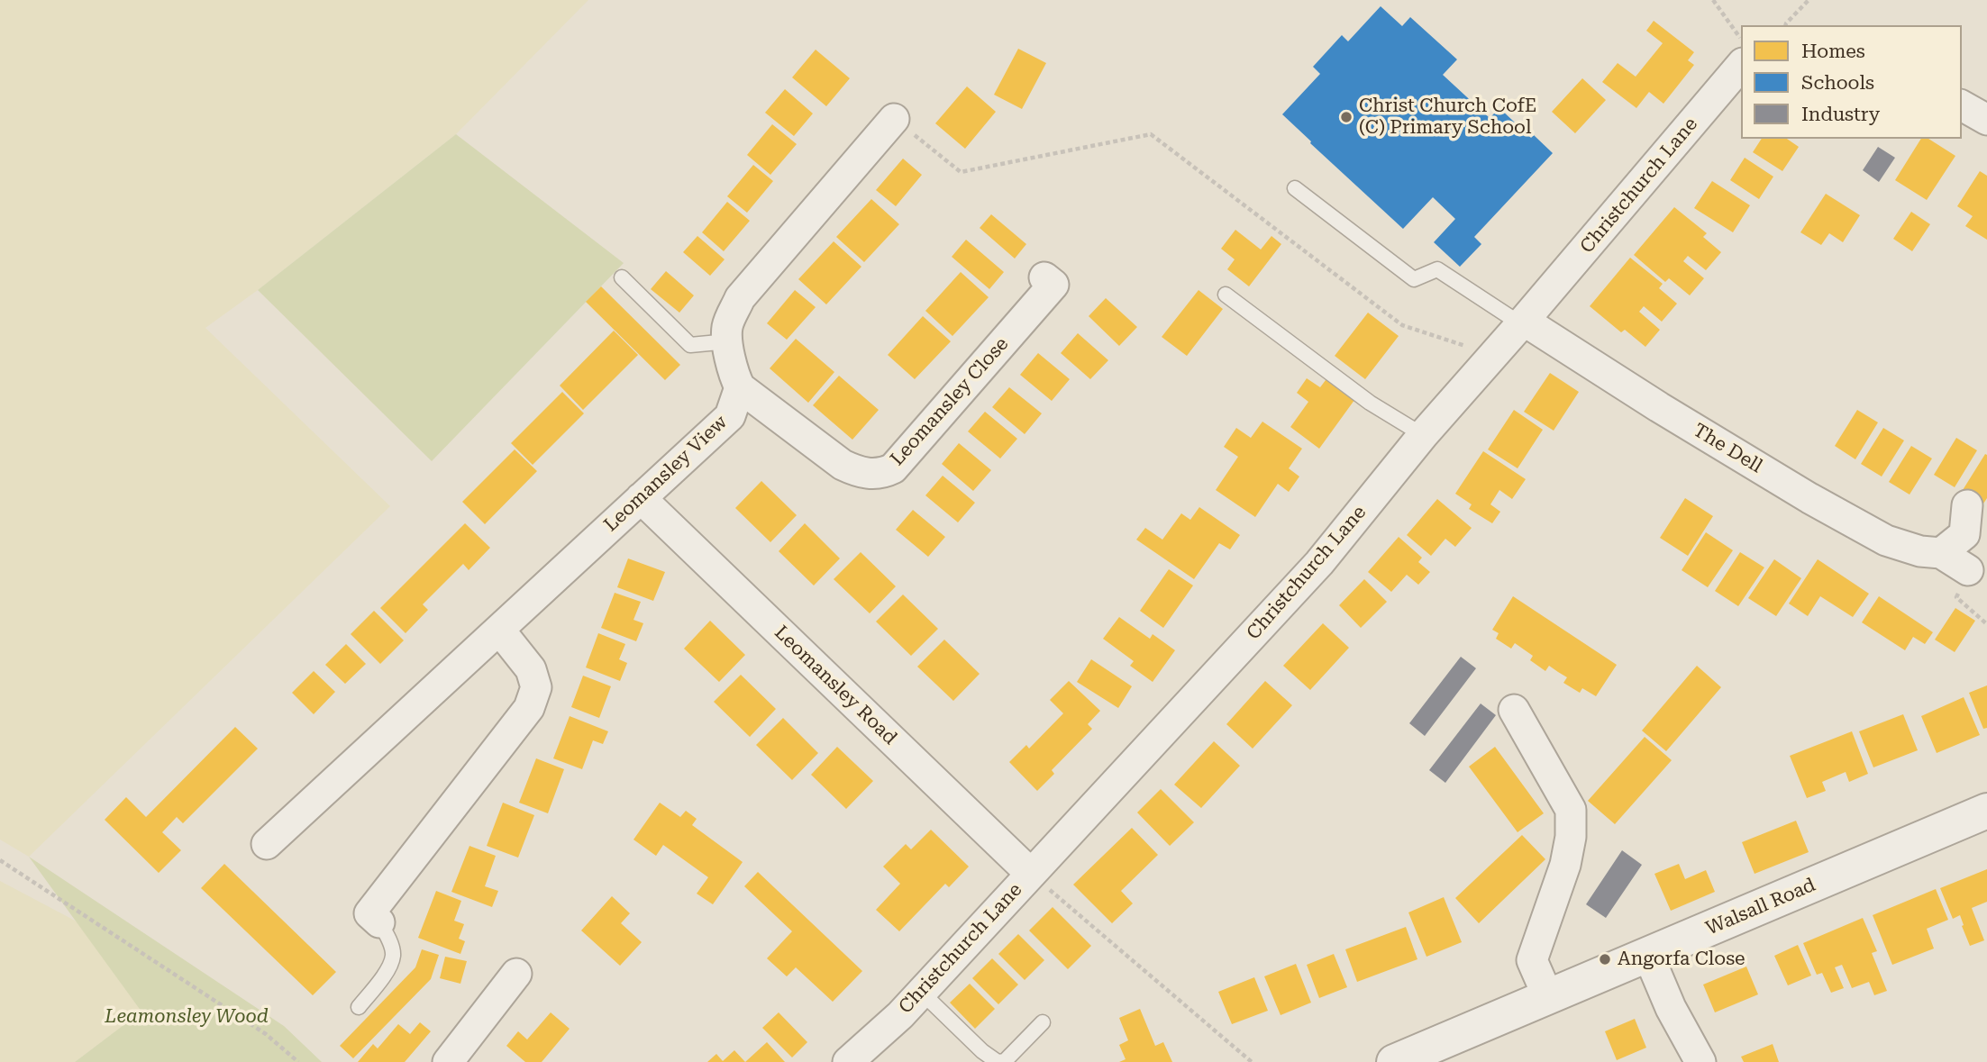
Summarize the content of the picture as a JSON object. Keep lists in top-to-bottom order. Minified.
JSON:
{"streets":{"street":["Christchurch Lane","Leomansley Close","The Dell","Leomansley View","Leomansley Road","Walsall Road"]},"crossings":[["Christchurch Lane","The Dell"],["Christchurch Lane","Leomansley Road"],["Leomansley Close","Leomansley View"],["Leomansley View","Leomansley Road"]],"parks":["Leamonsley Wood"],"places":["Christ Church CofE (C) Primary School","Angorfa Close"],"legend":["Homes","Schools","Industry"]}
